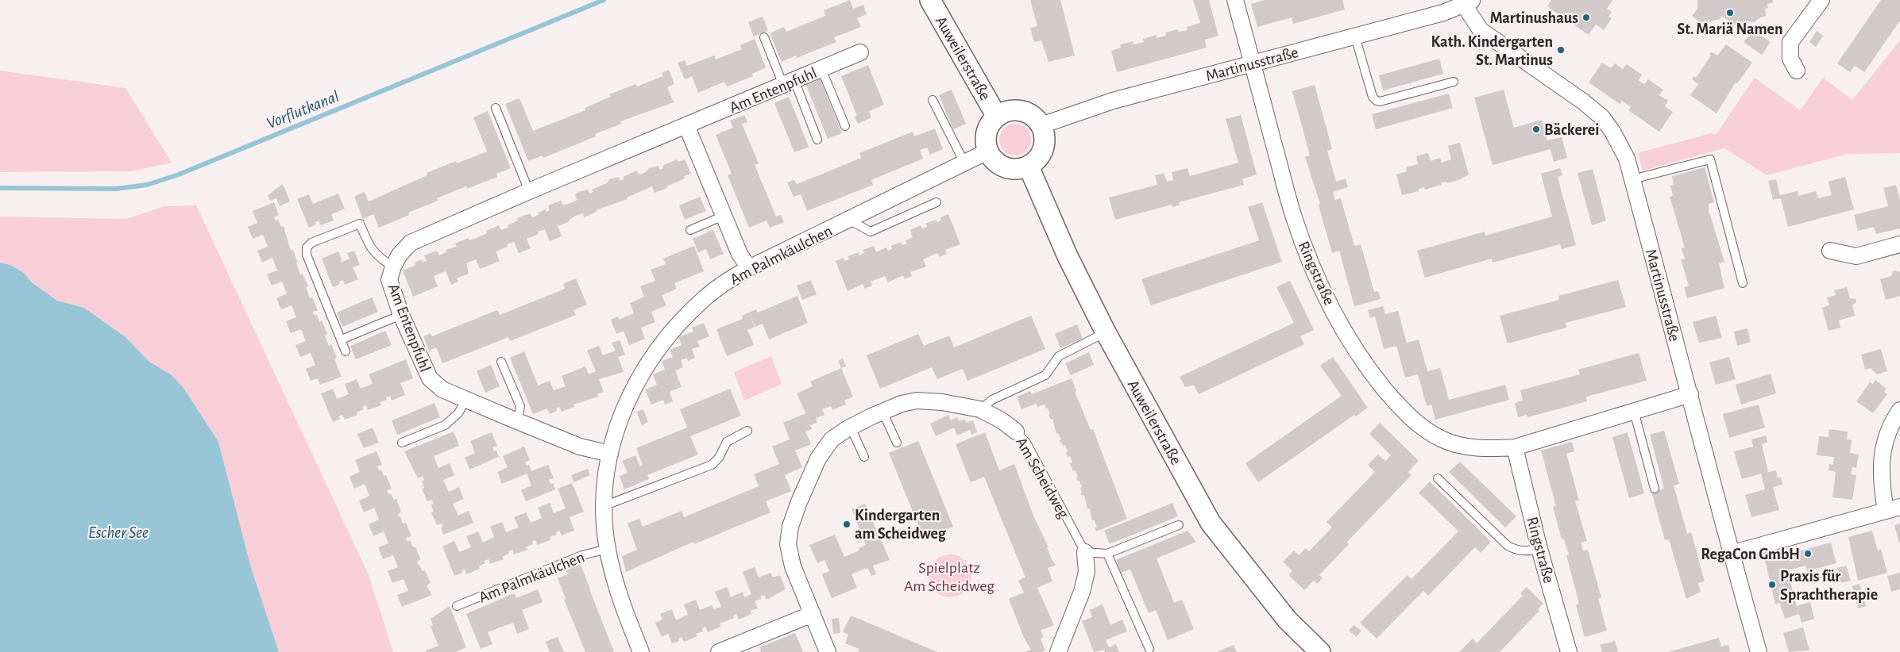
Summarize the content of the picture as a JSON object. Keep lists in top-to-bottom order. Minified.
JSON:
{"streets":{"street":["Auweilerstraße","Martinusstraße","Am Entenpfuhl","Am Palmkäulchen","Ringstraße","Am Scheidweg"]},"crossings":[["Auweilerstraße","Martinusstraße"],["Auweilerstraße","Am Palmkäulchen"],["Martinusstraße","Am Palmkäulchen"],["Martinusstraße","Ringstraße"],["Am Entenpfuhl","Am Palmkäulchen"]],"water":["Vorflutkanal","Escher See"],"parks":["Spielplatz Am Scheidweg"],"places":["St. Mariä Namen","Martinushaus","Kath. Kindergarten St. Martinus","Bäckerei","Kindergarten am Scheidweg","RegaCon GmbH","Praxis für Sprachtherapie"]}
